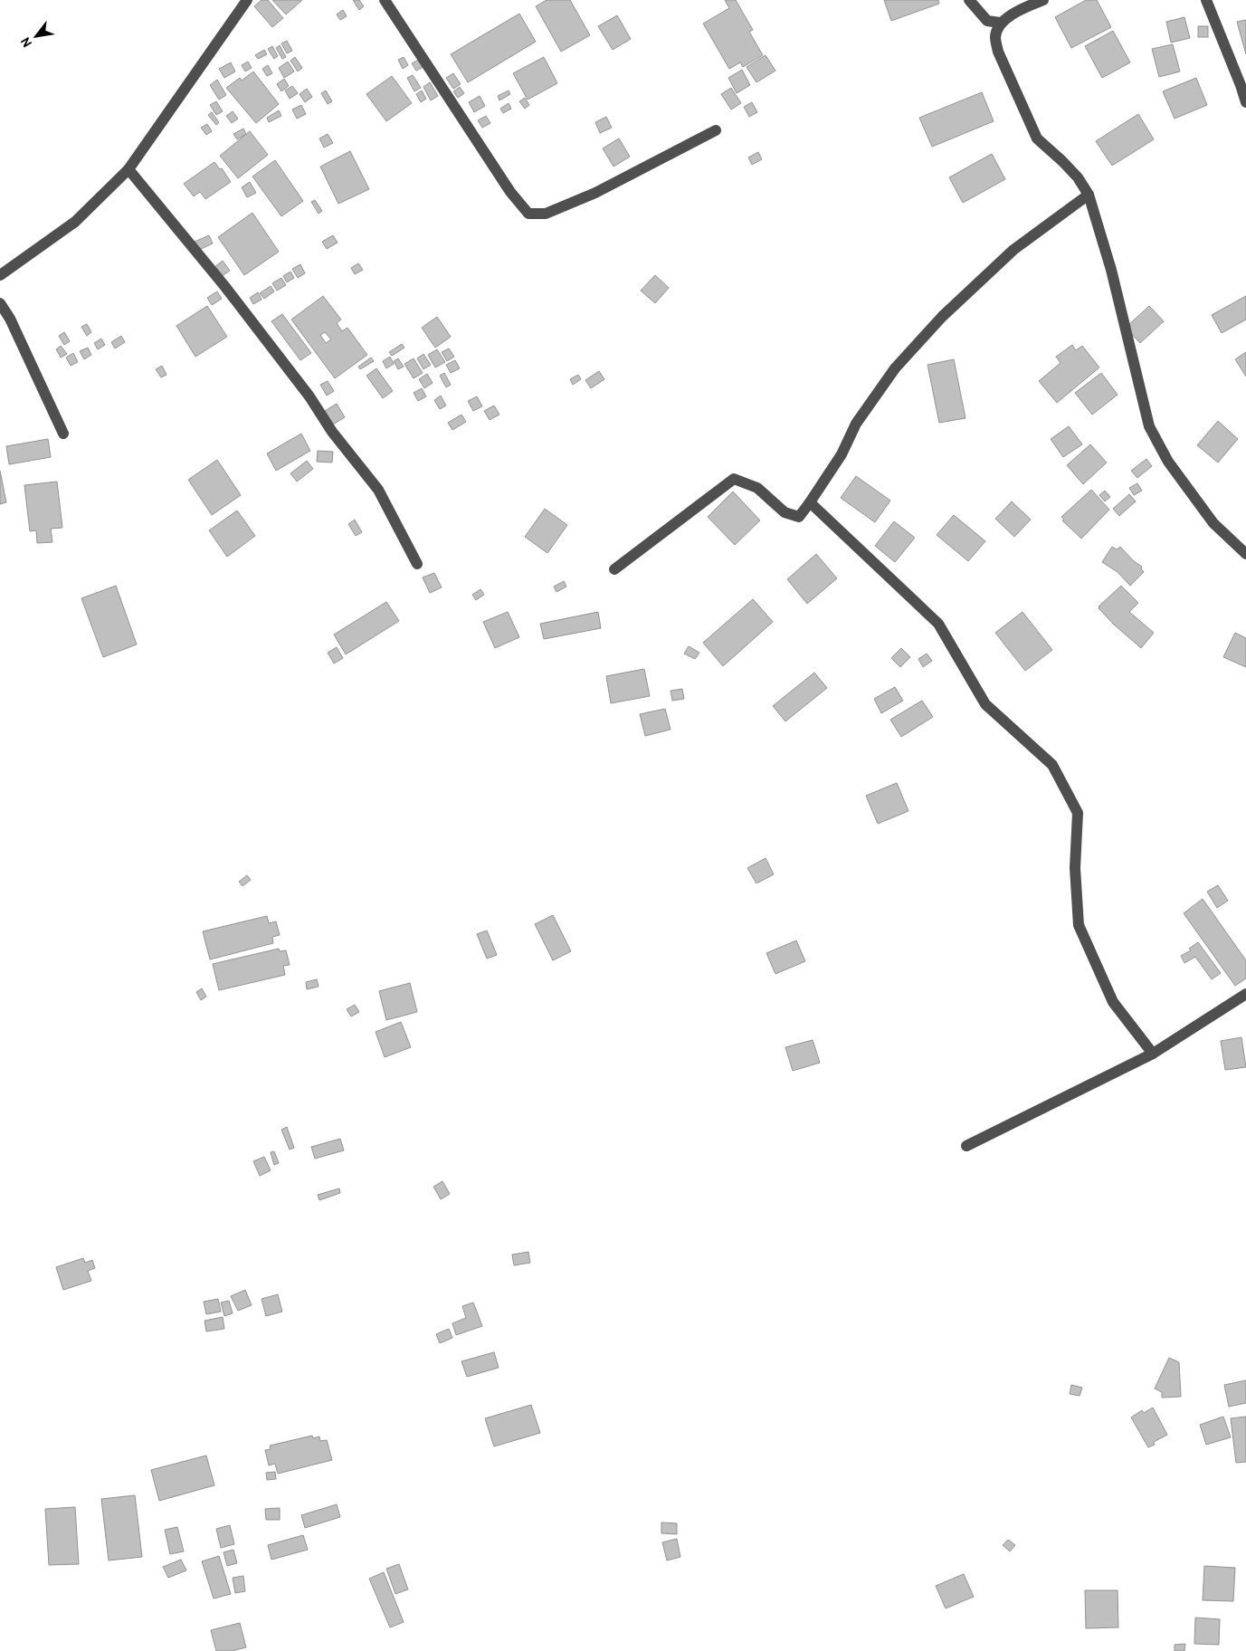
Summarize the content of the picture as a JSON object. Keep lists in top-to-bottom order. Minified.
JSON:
{"north":"bottom left"}
